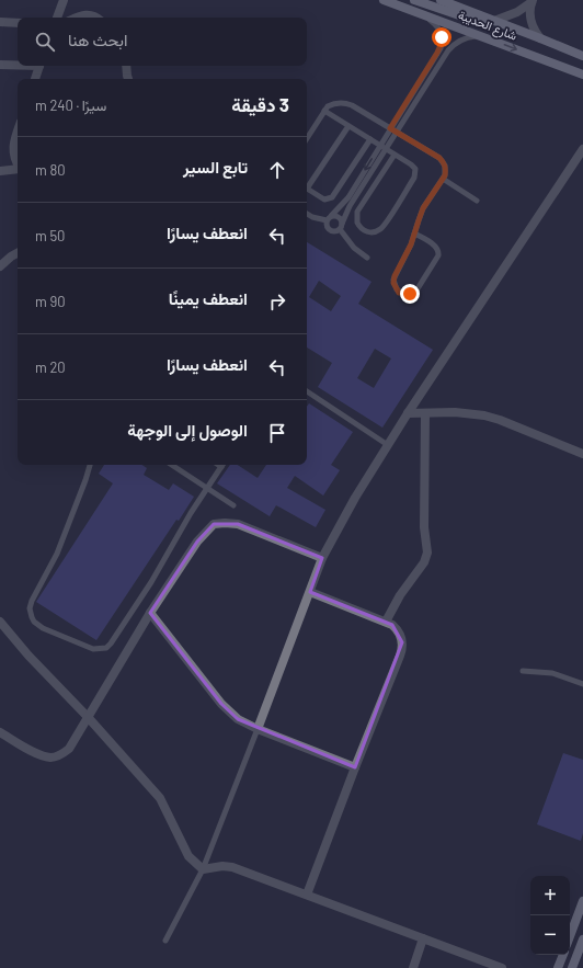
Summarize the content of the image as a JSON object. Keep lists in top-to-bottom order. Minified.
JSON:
{"streets":{"main road":["شارع الحديبة"]},"page":{"search":"ابحث هنا","heading":["3 دقيقة","سيرًا · 240 m"],"list":[["تابع السير","80 m"],["انعطف يسارًا","50 m"],["انعطف يمينًا","90 m"],["انعطف يسارًا","20 m"],"الوصول إلى الوجهة"],"map_buttons":["+","−"]}}
